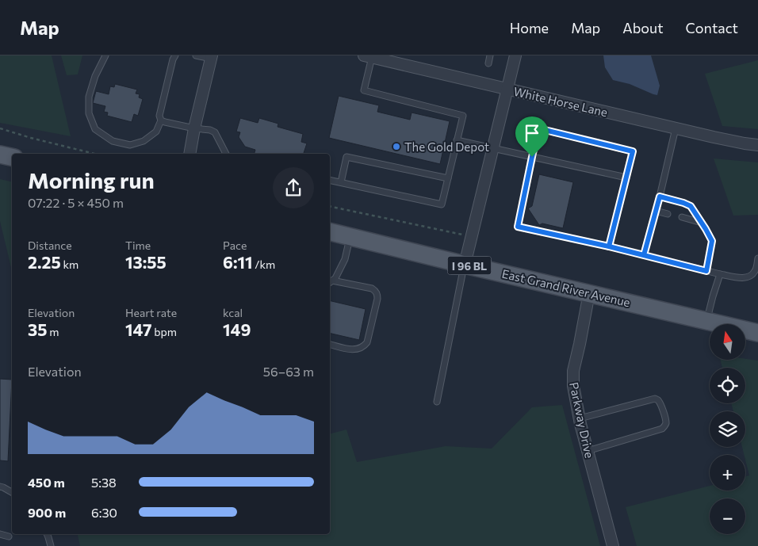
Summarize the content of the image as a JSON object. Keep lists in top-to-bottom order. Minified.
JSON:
{"streets":{"main road":["I 96 BL","East Grand River Avenue"],"street":["White Horse Lane","Parkway Drive"]},"crossings":[["East Grand River Avenue","Parkway Drive"]],"places":["The Gold Depot"],"north":"top","page":{"header":"Map","nav":["Home","Map","About","Contact"],"heading":["Morning run","07:22 · 5 × 450 m"],"stats":[["Distance","2.25 km"],["Time","13:55"],["Pace","6:11 /km"],["Elevation","35 m"],["Heart rate","147 bpm"],["kcal","149"]],"map_buttons":["+","−"],"chart":["Elevation","56–63 m"],"list":[{"name":"450 m","note":"5:38"},{"name":"900 m","note":"6:30"}]}}
